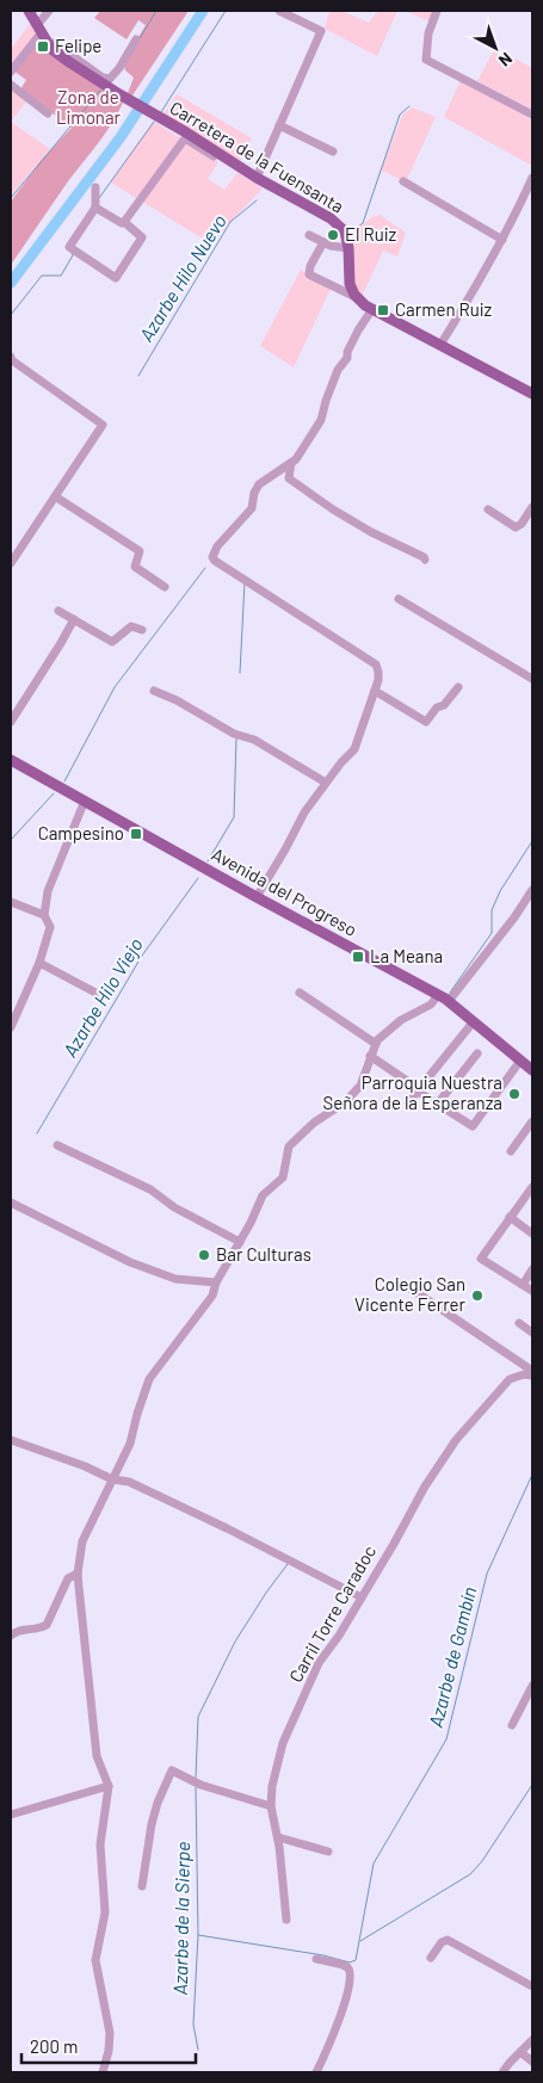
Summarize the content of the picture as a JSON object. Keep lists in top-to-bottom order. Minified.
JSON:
{"streets":{"main road":["Carretera de la Fuensanta","Avenida del Progreso"],"street":["Carril Torre Caradoc"]},"water":["Azarbe Hilo Nuevo","Azarbe Hilo Viejo","Azarbe de Gambín","Azarbe de la Sierpe"],"parks":["Zona de Limonar"],"places":{"transit":["Felipe","Carmen Ruiz","Campesino","La Meana"],"other":["El Ruiz","Parroquia Nuestra Señora de la Esperanza","Bar Culturas","Colegio San Vicente Ferrer"]},"scale_bar":"200 m","north":"bottom right"}
